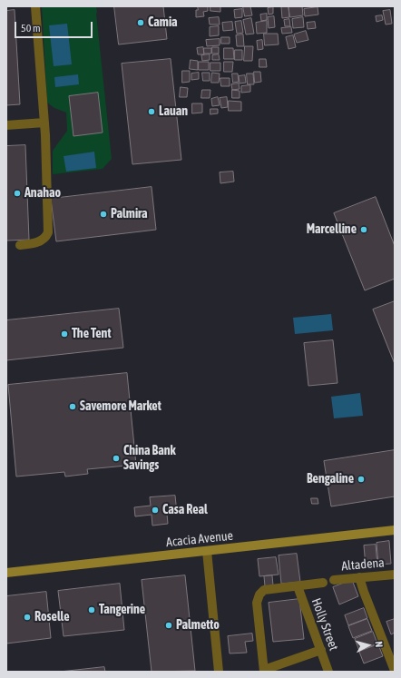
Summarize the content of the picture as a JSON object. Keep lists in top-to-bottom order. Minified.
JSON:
{"streets":{"street":["Acacia Avenue","Altadena","Holly Street"]},"places":["Camia","Lauan","Anahao","Palmira","Marcelline","The Tent","Savemore Market","China Bank Savings","Bengaline","Casa Real","Tangerine","Roselle","Palmetto"],"scale_bar":"50 m","north":"right"}
